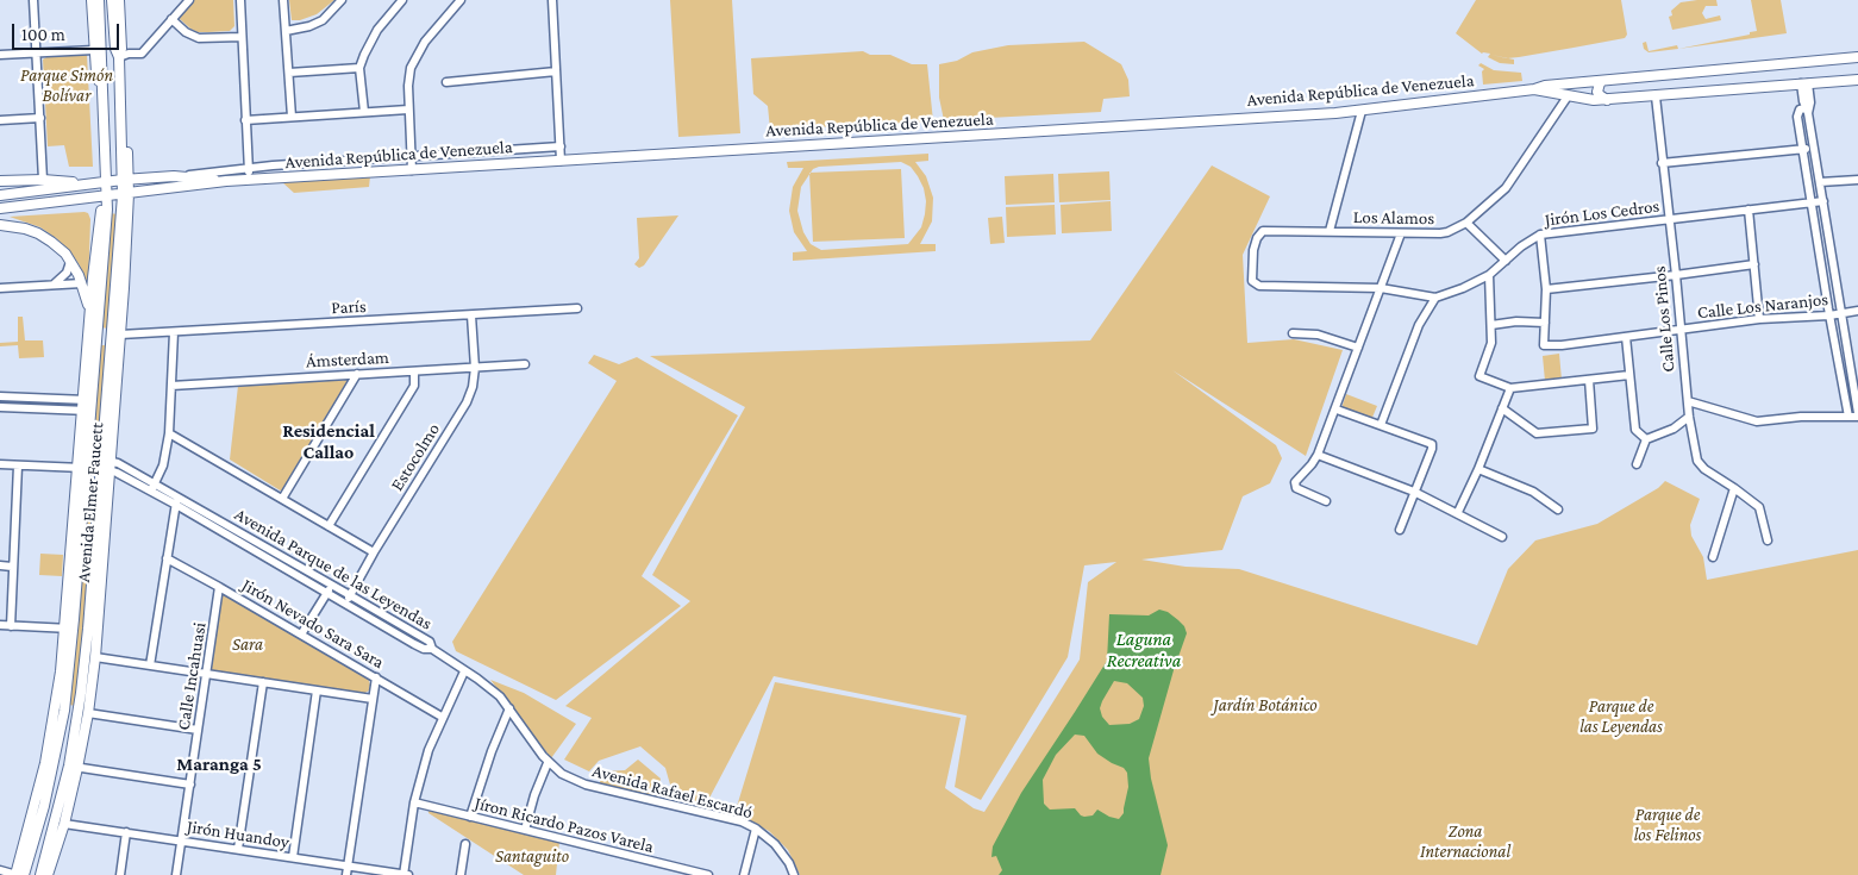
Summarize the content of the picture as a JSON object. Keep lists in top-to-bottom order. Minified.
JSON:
{"streets":{"main road":["Avenida República de Venezuela","Avenida Elmer Faucett"],"street":["Jirón Los Cedros","Los Alamos","Calle Los Naranjos","París","Calle Los Pinos","Ámsterdam","Estocolmo","Avenida Parque de las Leyendas","Jirón Nevado Sara Sara","Calle Incahuasi","Avenida Rafael Escardó","Jíron Ricardo Pazos Varela","Jirón Huandoy"]},"crossings":[["Avenida República de Venezuela","Los Alamos"],["Avenida República de Venezuela","Calle Los Pinos"],["Avenida República de Venezuela","Avenida Elmer Faucett"],["Jirón Los Cedros","Los Alamos"],["Jirón Los Cedros","Calle Los Pinos"],["Calle Los Naranjos","Calle Los Pinos"],["París","Estocolmo"],["París","Avenida Elmer Faucett"],["Ámsterdam","Estocolmo"],["Estocolmo","Avenida Parque de las Leyendas"],["Avenida Elmer Faucett","Avenida Parque de las Leyendas"],["Avenida Elmer Faucett","Jirón Huandoy"],["Avenida Parque de las Leyendas","Avenida Rafael Escardó"],["Jirón Nevado Sara Sara","Calle Incahuasi"],["Calle Incahuasi","Jirón Huandoy"]],"districts":["Residencial Callao","Maranga 5"],"water":["Laguna Recreativa"],"parks":["Parque Simón Bolívar","Sara","Jardín Botánico","Parque de las Leyendas","Parque de los Felinos","Zona Internacional","Santaguito"],"scale_bar":"100 m"}
